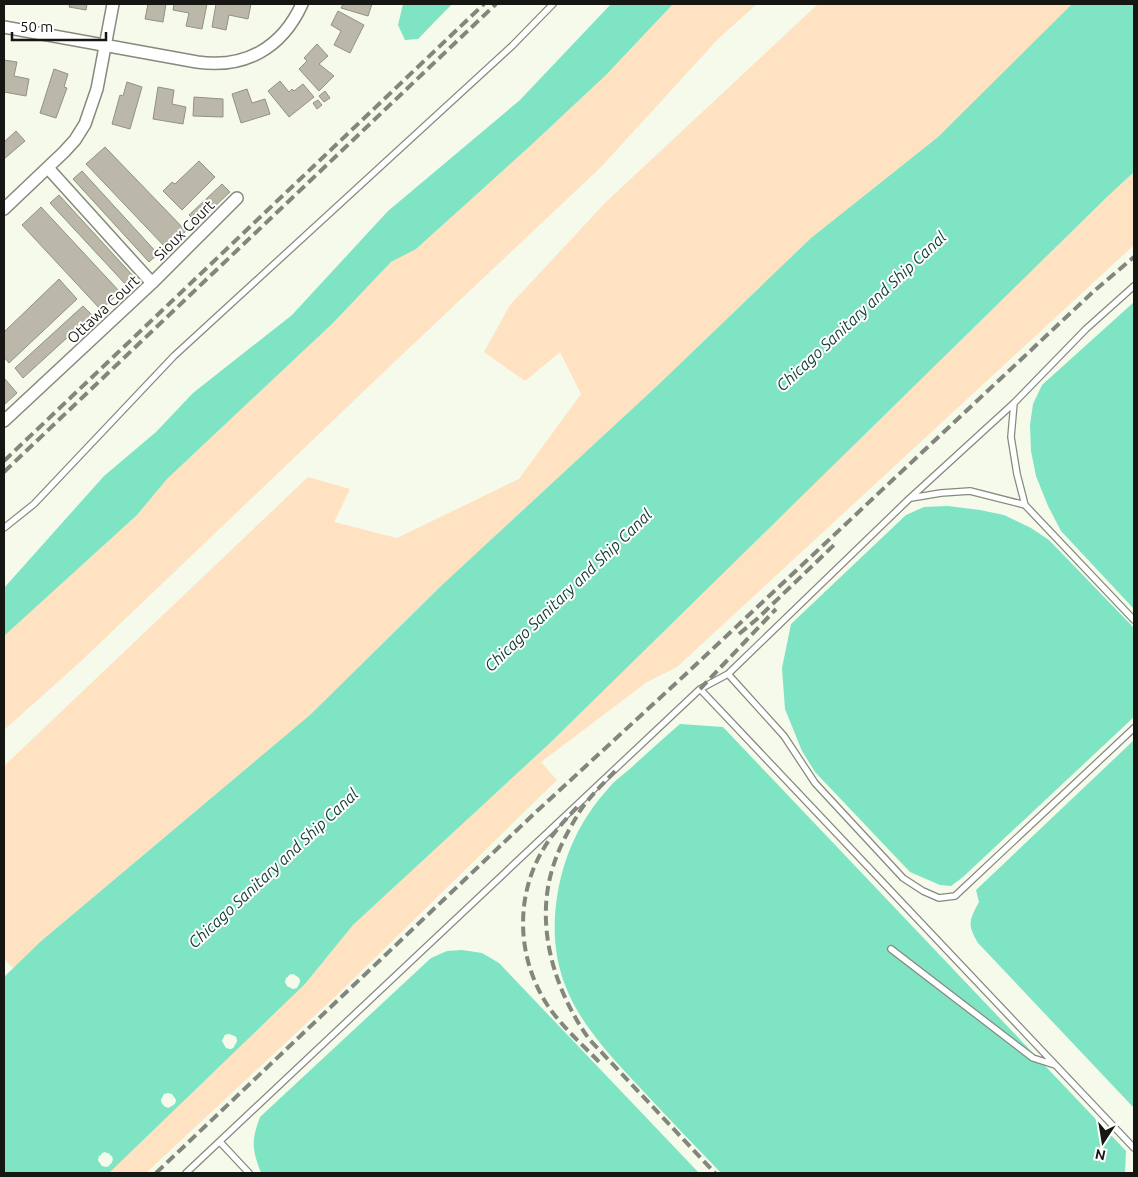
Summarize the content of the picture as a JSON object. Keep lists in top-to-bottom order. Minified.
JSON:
{"streets":{"street":["Sioux Court","Ottawa Court"]},"crossings":[["Sioux Court","Ottawa Court"]],"water":["Chicago Sanitary and Ship Canal"],"scale_bar":"50 m","north":"bottom"}
